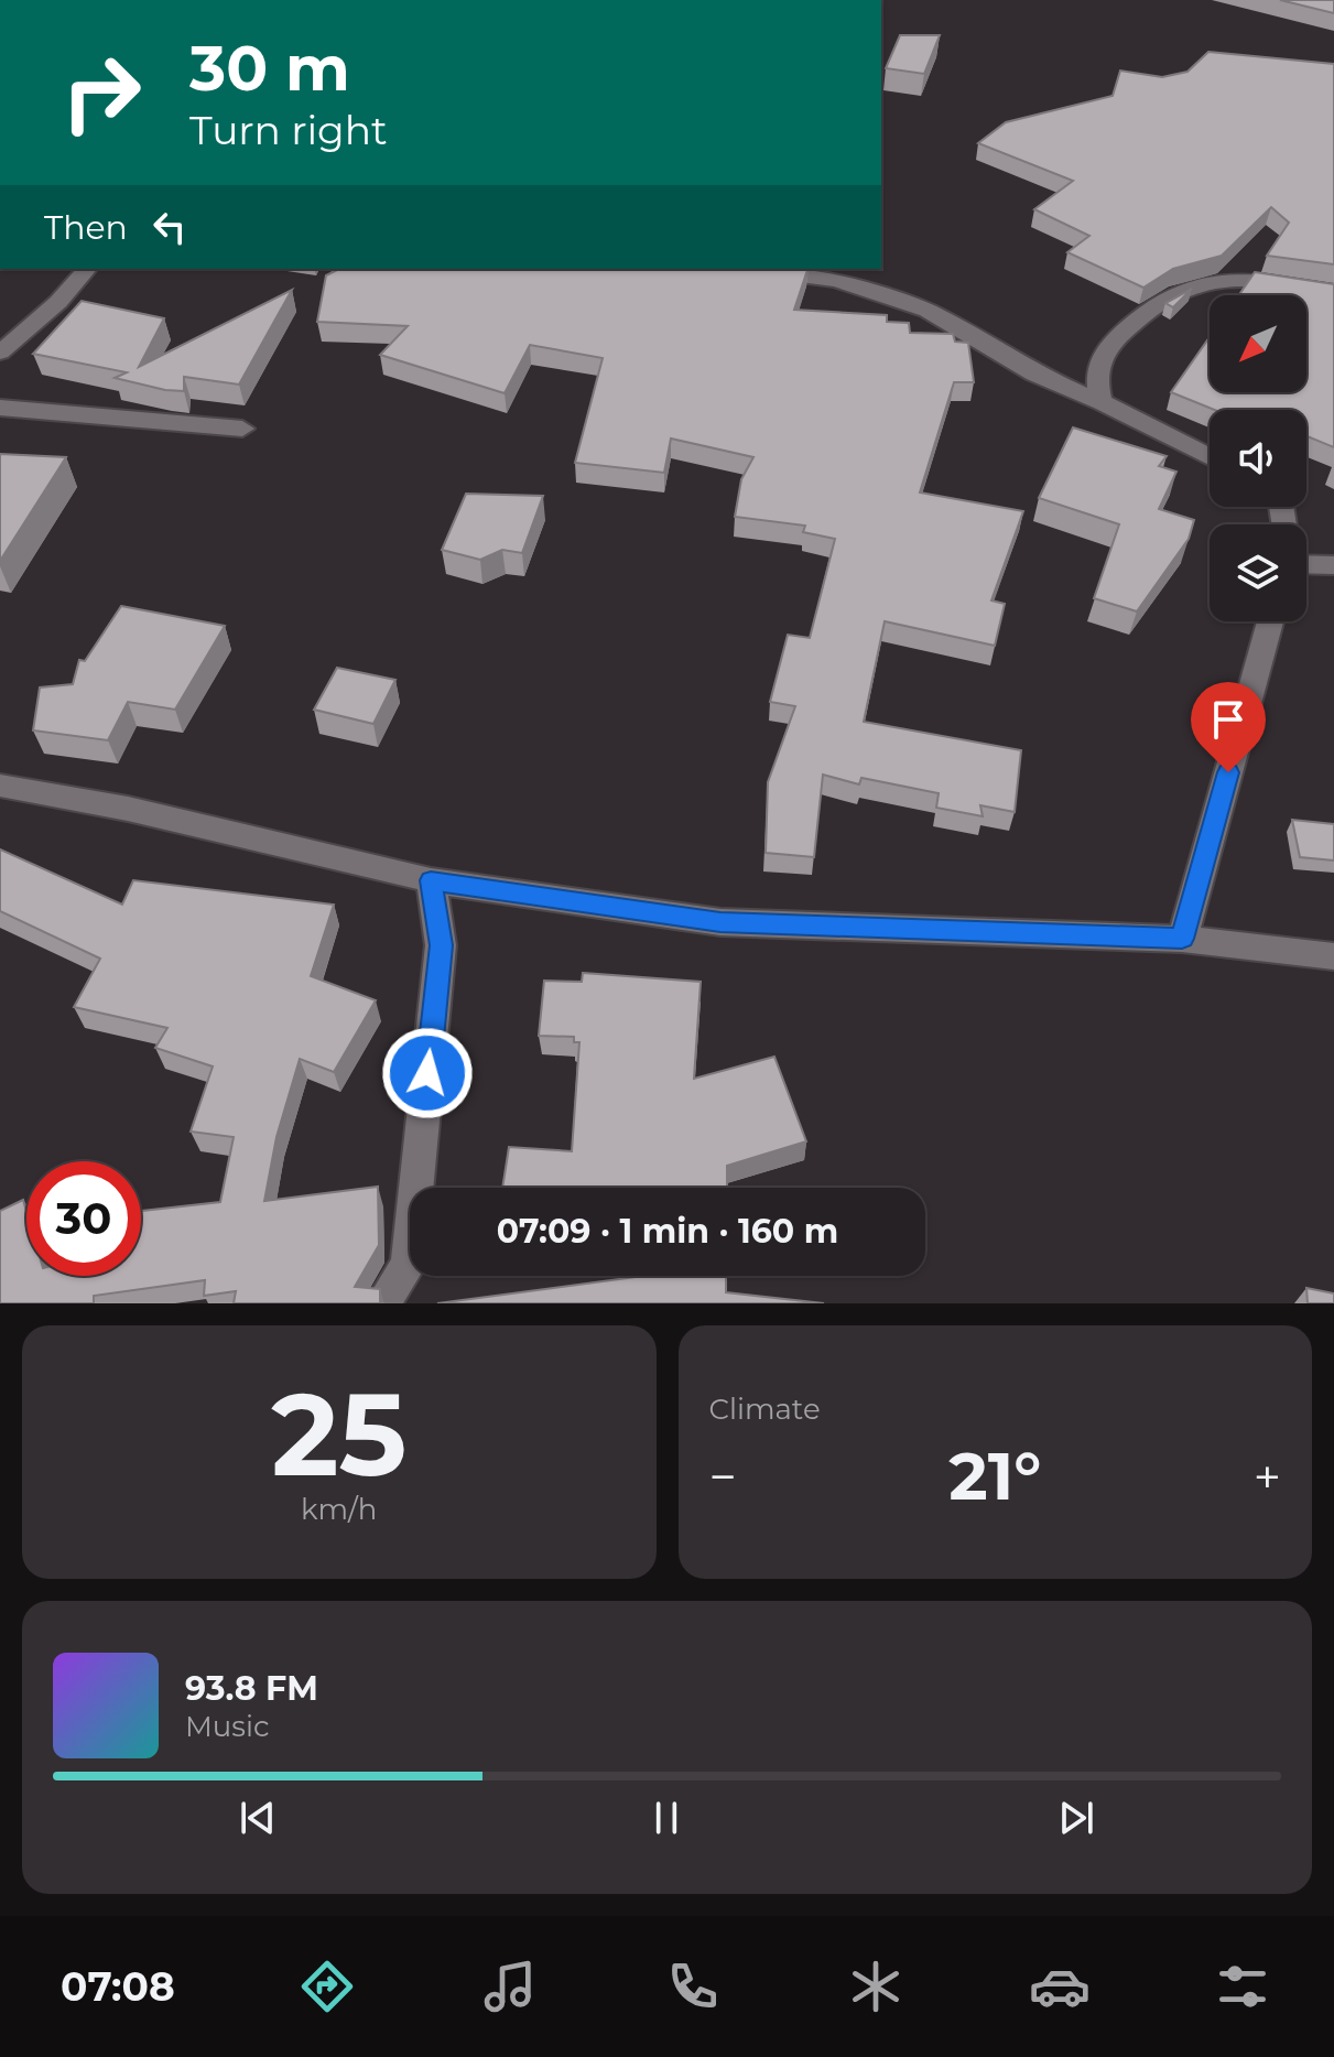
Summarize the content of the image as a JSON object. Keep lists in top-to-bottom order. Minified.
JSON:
{"north":"bottom left","page":{"turn":["30 m","Turn right"],"then":"Then","limit":"30","trip":"07:09 · 1 min · 160 m","tile":[["25","km/h"],"Climate"],"heat":["−","21°","+"],"song":["93.8 FM","Music"],"tabs":"07:08"}}
